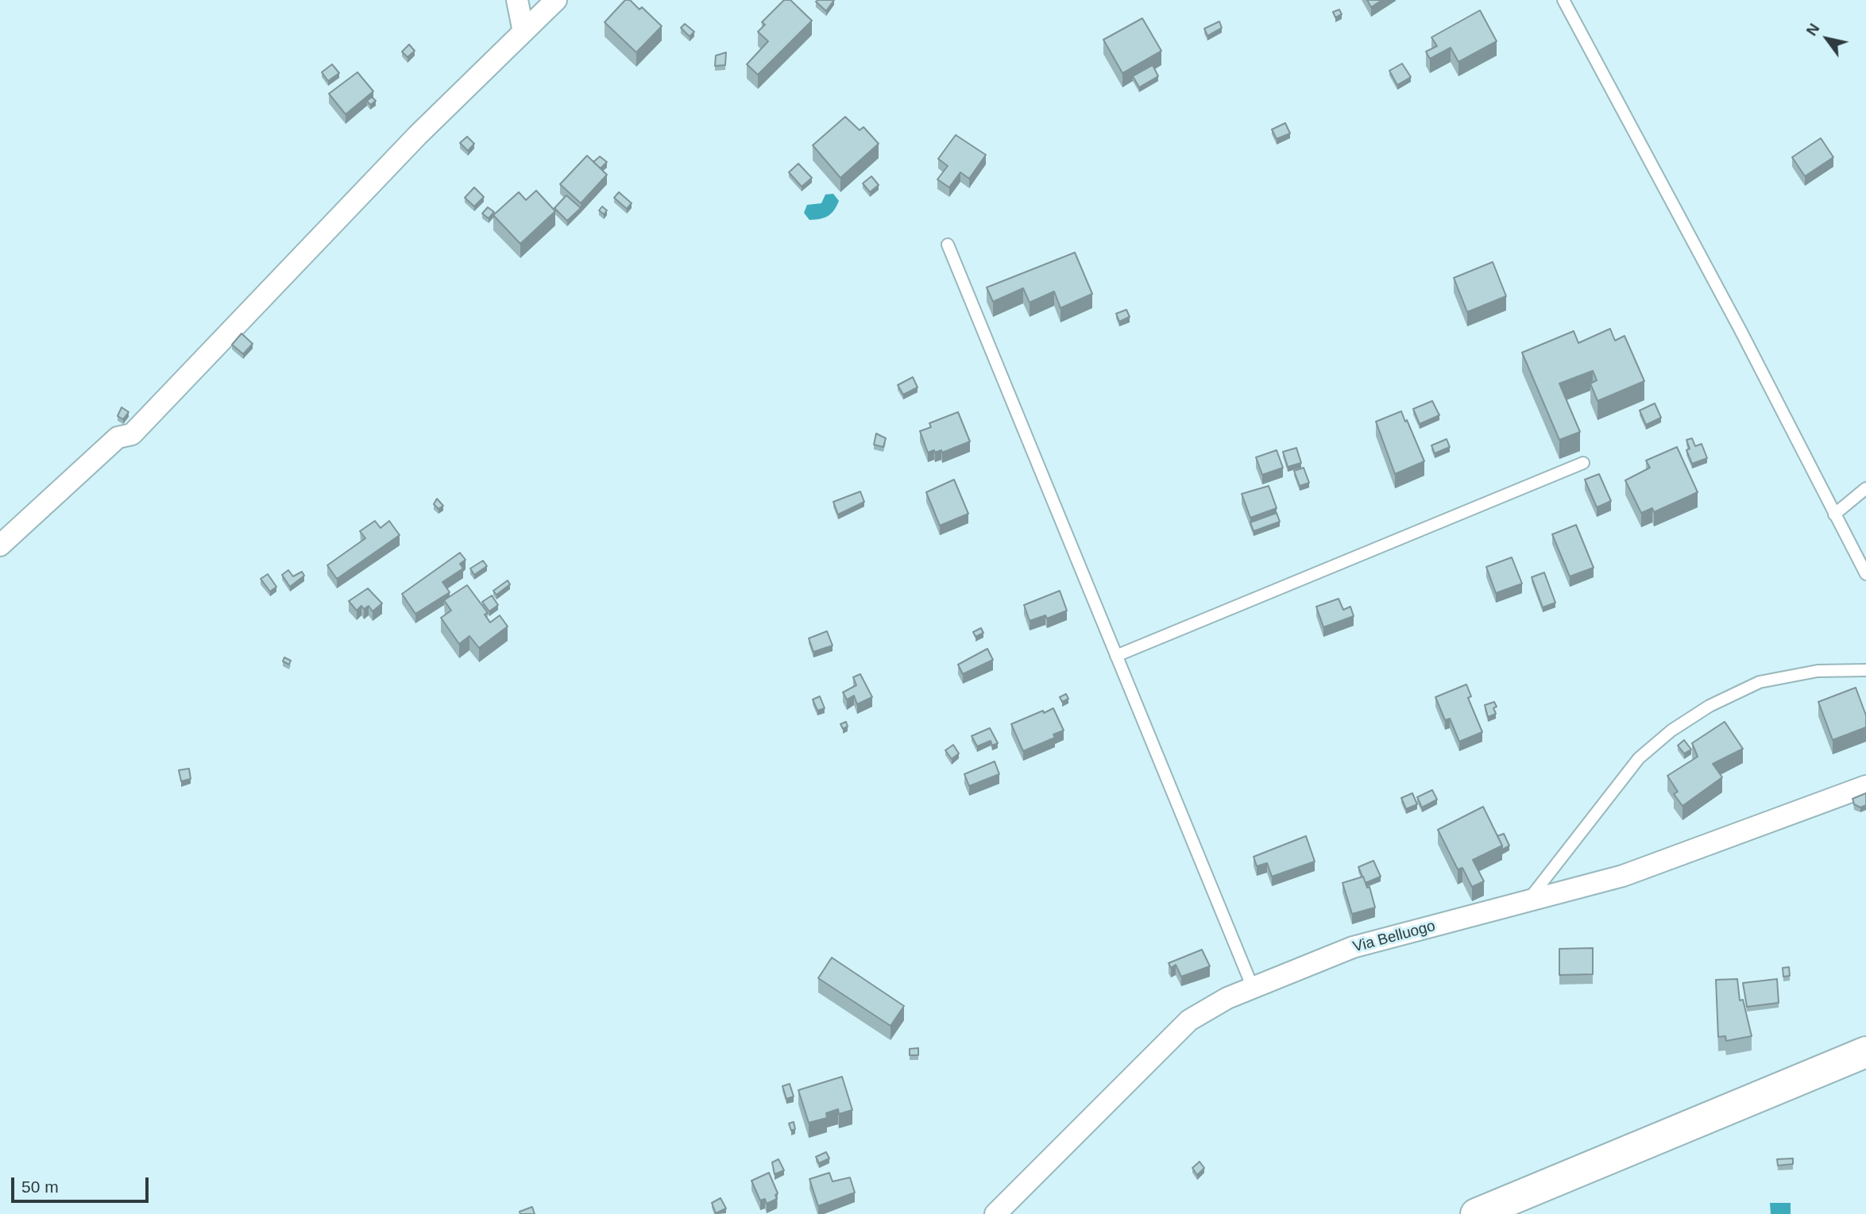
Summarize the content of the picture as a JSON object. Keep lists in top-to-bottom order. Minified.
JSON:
{"streets":{"street":["Via Belluogo"]},"scale_bar":"50 m","north":"top left"}
